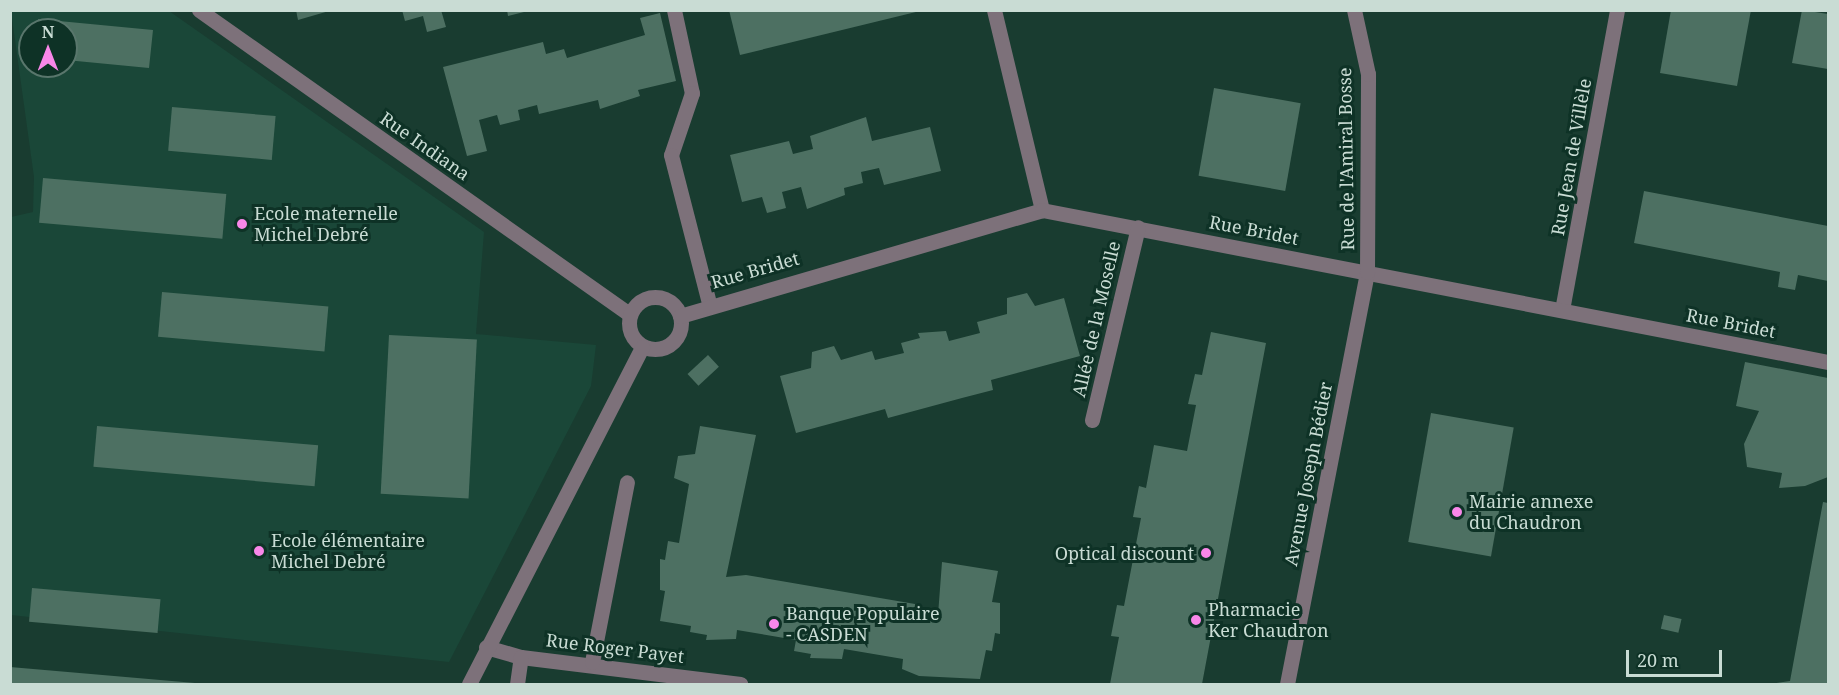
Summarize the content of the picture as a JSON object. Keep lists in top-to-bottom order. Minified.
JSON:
{"streets":{"street":["Rue Indiana","Rue Jean de Villèle","Rue de l'Amiral Bosse","Rue Bridet","Allée de la Moselle","Avenue Joseph Bédier","Rue Roger Payet"]},"crossings":[["Rue Indiana","Rue Bridet"],["Rue Jean de Villèle","Rue Bridet"],["Rue de l'Amiral Bosse","Rue Bridet"],["Rue de l'Amiral Bosse","Avenue Joseph Bédier"],["Rue Bridet","Allée de la Moselle"],["Rue Bridet","Avenue Joseph Bédier"]],"places":["Ecole maternelle Michel Debré","Mairie annexe du Chaudron","Ecole élémentaire Michel Debré","Optical discount","Pharmacie Ker Chaudron","Banque Populaire - CASDEN"],"scale_bar":"20 m","north":"top"}
